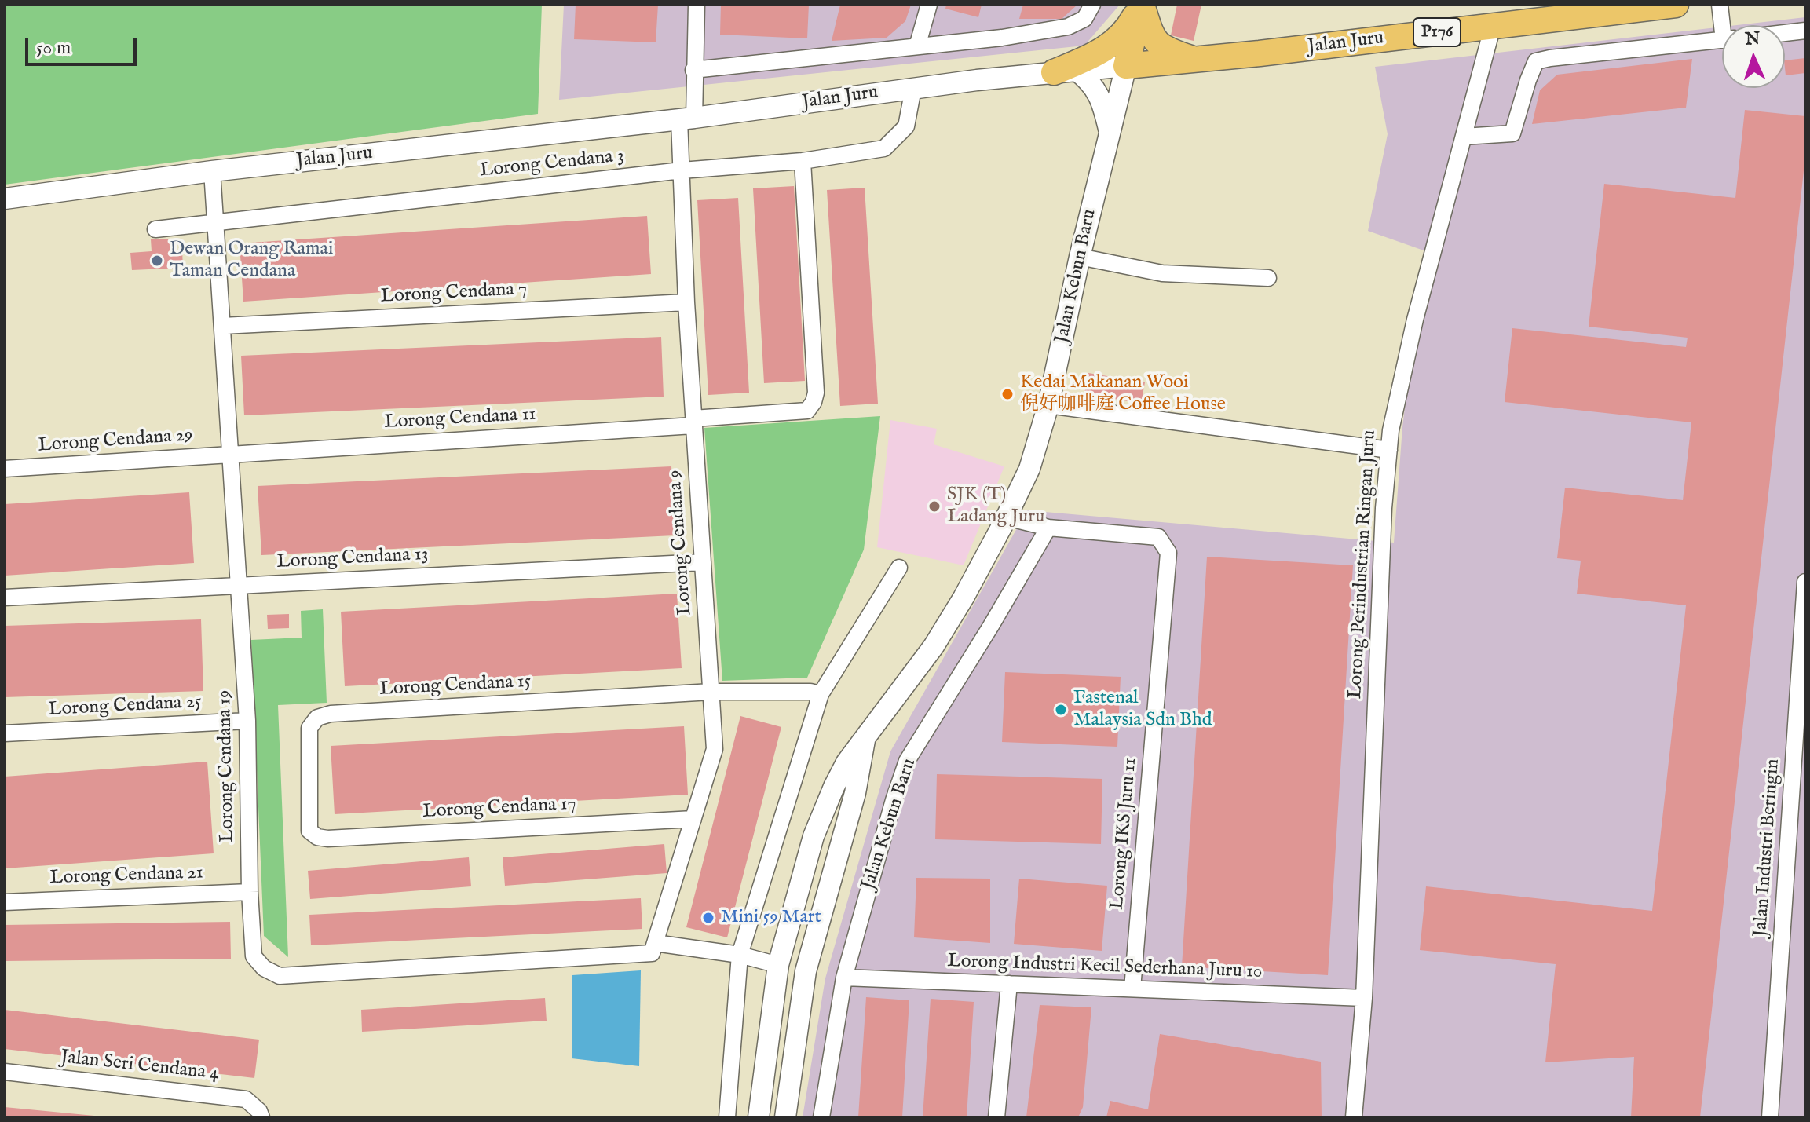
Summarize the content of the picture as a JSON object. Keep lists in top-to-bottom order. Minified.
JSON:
{"streets":{"main road":["P176","Jalan Juru"],"street":["Lorong Cendana 3","Jalan Kebun Baru","Lorong Cendana 7","Lorong Cendana 11","Lorong Cendana 29","Lorong Cendana 9","Lorong Cendana 13","Lorong Perindustrian Ringan Juru","Lorong Cendana 15","Lorong Cendana 25","Lorong Cendana 19","Lorong Cendana 17","Lorong IKS Juru 11","Jalan Industri Beringin","Lorong Cendana 21","Lorong Industri Kecil Sederhana Juru 10","Jalan Seri Cendana 4"]},"crossings":[["Jalan Juru","Lorong Cendana 3"],["Jalan Juru","Jalan Kebun Baru"],["Jalan Juru","Lorong Cendana 9"],["Jalan Juru","Lorong Perindustrian Ringan Juru"],["Jalan Juru","Lorong Cendana 19"],["Lorong Cendana 3","Lorong Cendana 11"],["Lorong Cendana 3","Lorong Cendana 9"],["Lorong Cendana 3","Lorong Cendana 19"],["Jalan Kebun Baru","Lorong Cendana 19"],["Jalan Kebun Baru","Lorong IKS Juru 11"],["Jalan Kebun Baru","Lorong Industri Kecil Sederhana Juru 10"],["Lorong Cendana 7","Lorong Cendana 9"],["Lorong Cendana 7","Lorong Cendana 19"],["Lorong Cendana 11","Lorong Cendana 29"],["Lorong Cendana 11","Lorong Cendana 9"],["Lorong Cendana 11","Lorong Cendana 19"],["Lorong Cendana 29","Lorong Cendana 19"],["Lorong Cendana 9","Lorong Cendana 13"],["Lorong Cendana 9","Lorong Cendana 15"],["Lorong Cendana 9","Lorong Cendana 19"],["Lorong Cendana 9","Lorong Cendana 17"],["Lorong Cendana 13","Lorong Cendana 19"],["Lorong Perindustrian Ringan Juru","Lorong Industri Kecil Sederhana Juru 10"],["Lorong Cendana 15","Lorong Cendana 17"],["Lorong Cendana 25","Lorong Cendana 19"],["Lorong Cendana 19","Lorong Cendana 21"],["Lorong IKS Juru 11","Lorong Industri Kecil Sederhana Juru 10"]],"places":["Dewan Orang Ramai Taman Cendana","Kedai Makanan Wooi 倪好咖啡庭 Coffee House","SJK (T) Ladang Juru","Fastenal Malaysia Sdn Bhd","Mini 59 Mart"],"scale_bar":"50 m","north":"top"}
